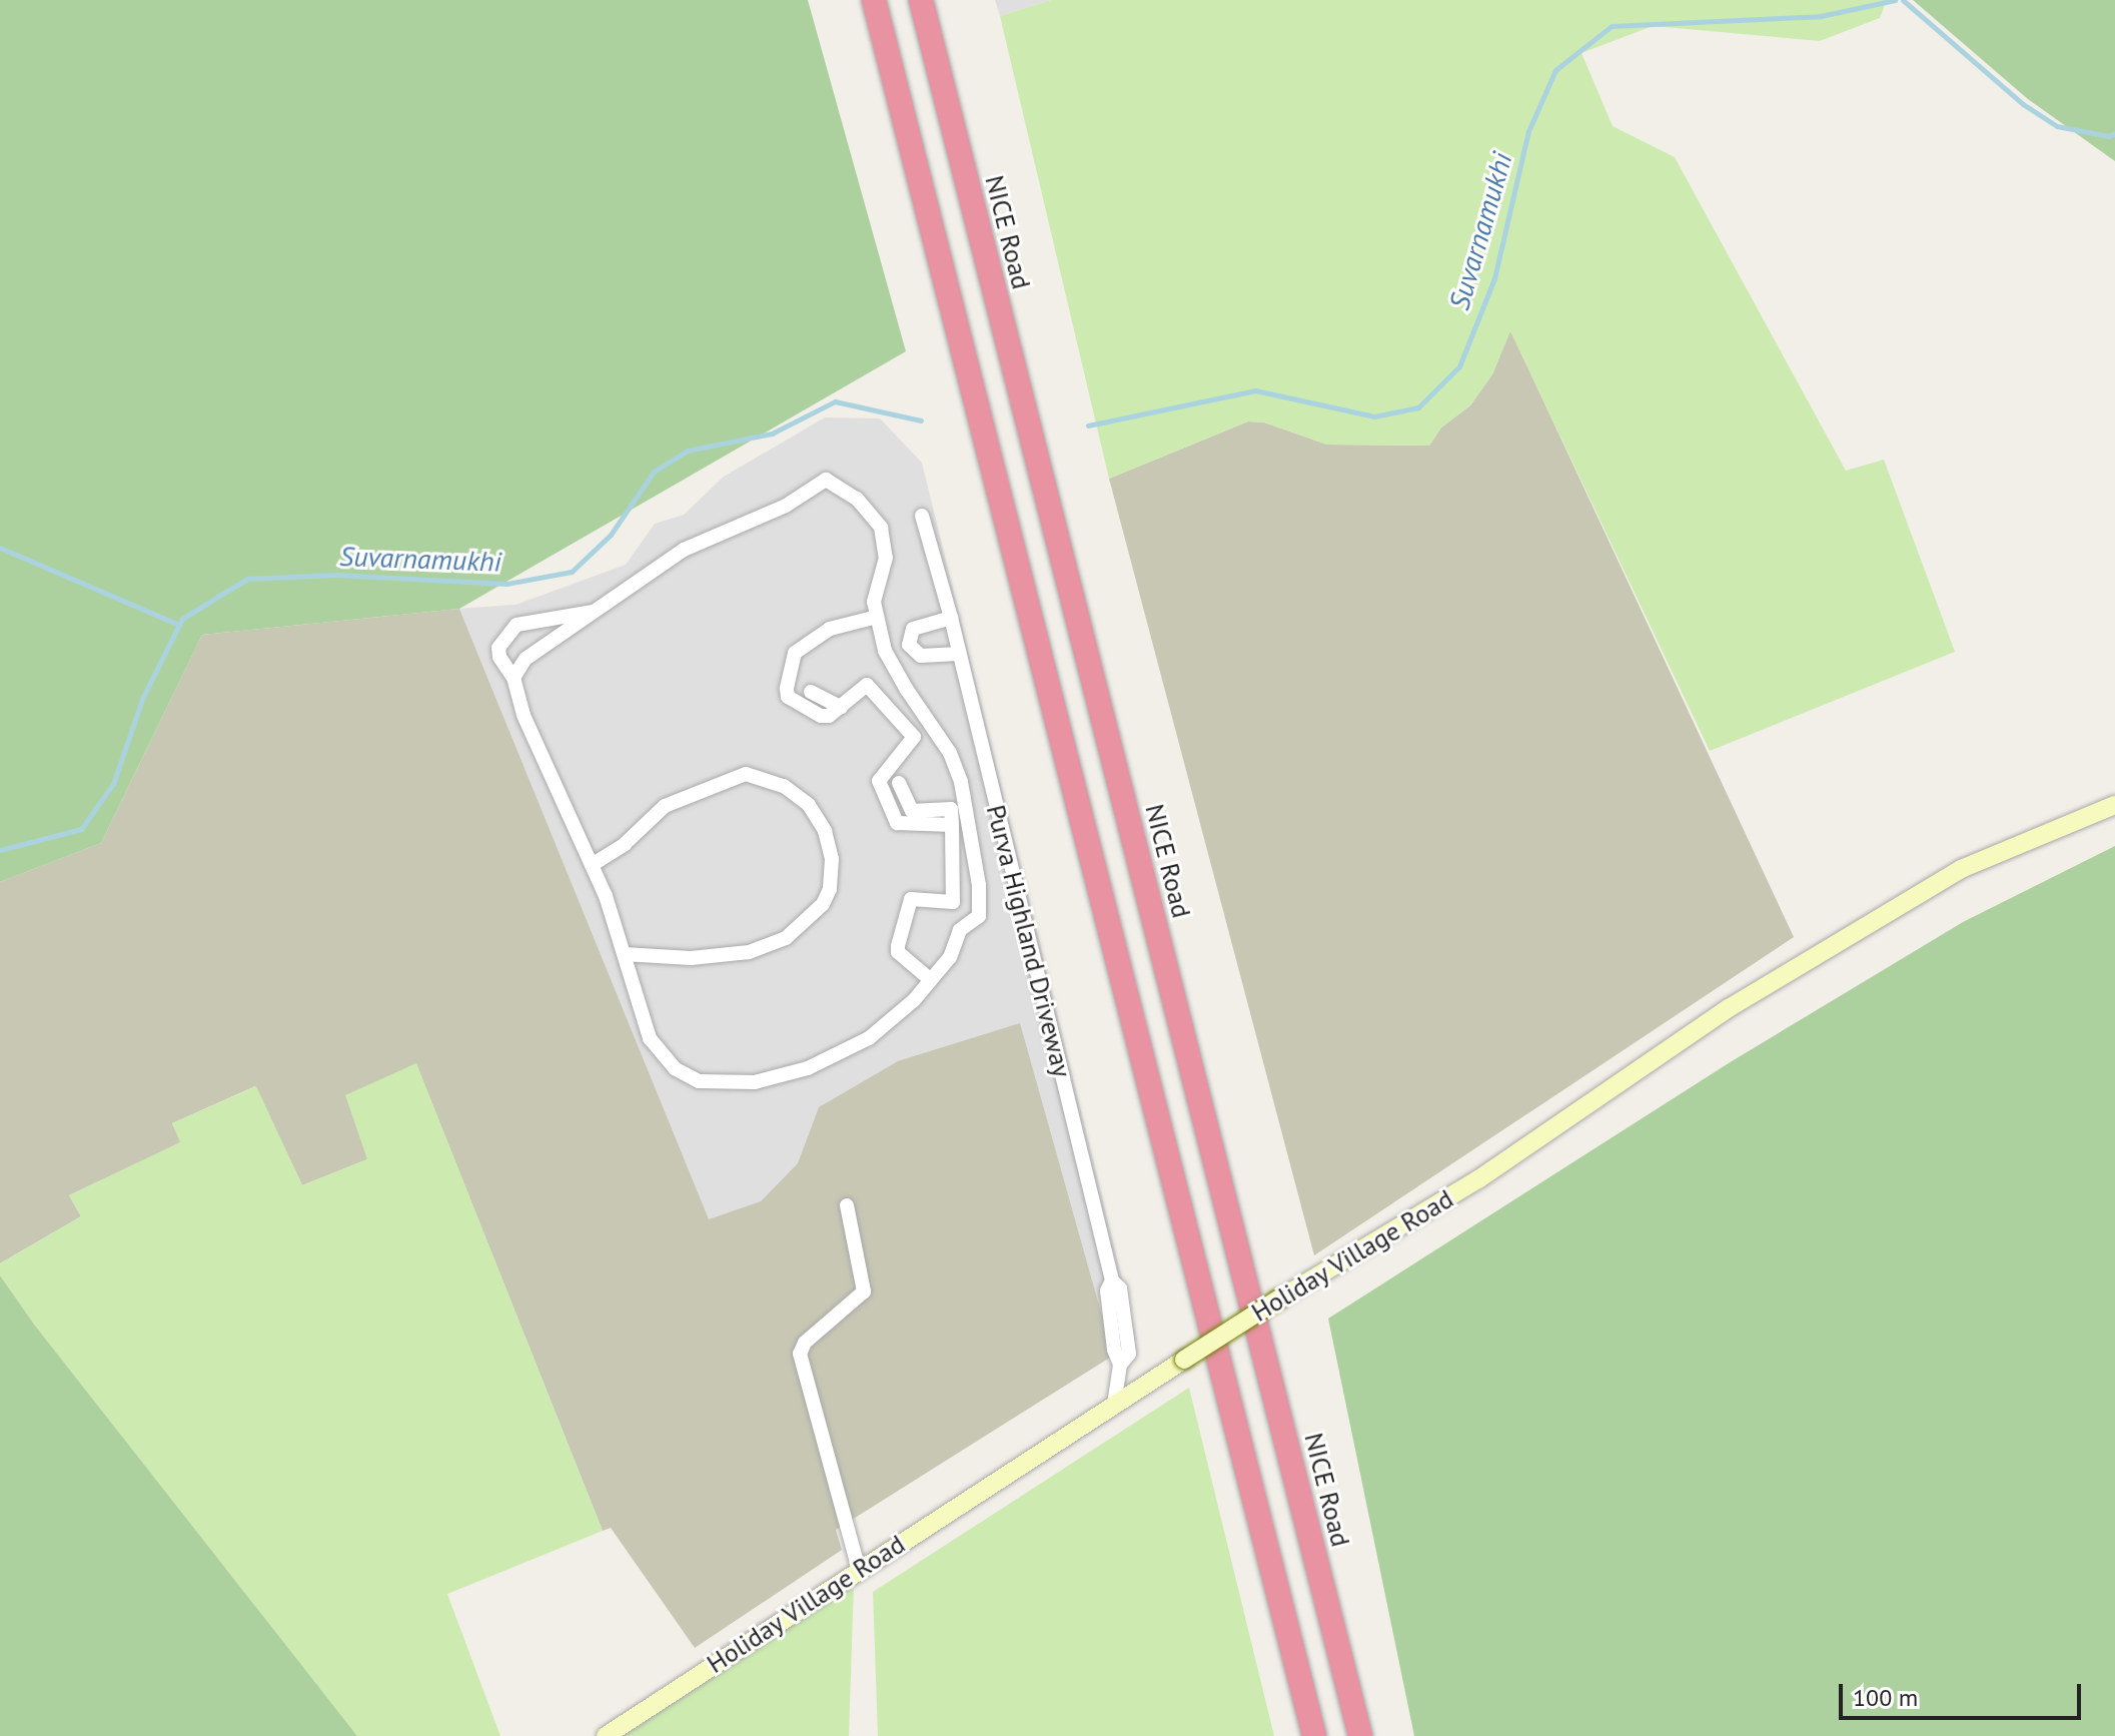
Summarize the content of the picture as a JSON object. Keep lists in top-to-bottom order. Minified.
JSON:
{"streets":{"highway":["NICE Road"],"street":["Purva Highland Driveway","Holiday Village Road"]},"crossings":[["Purva Highland Driveway","Holiday Village Road"]],"water":["Suvarnamukhi"],"scale_bar":"100 m"}
